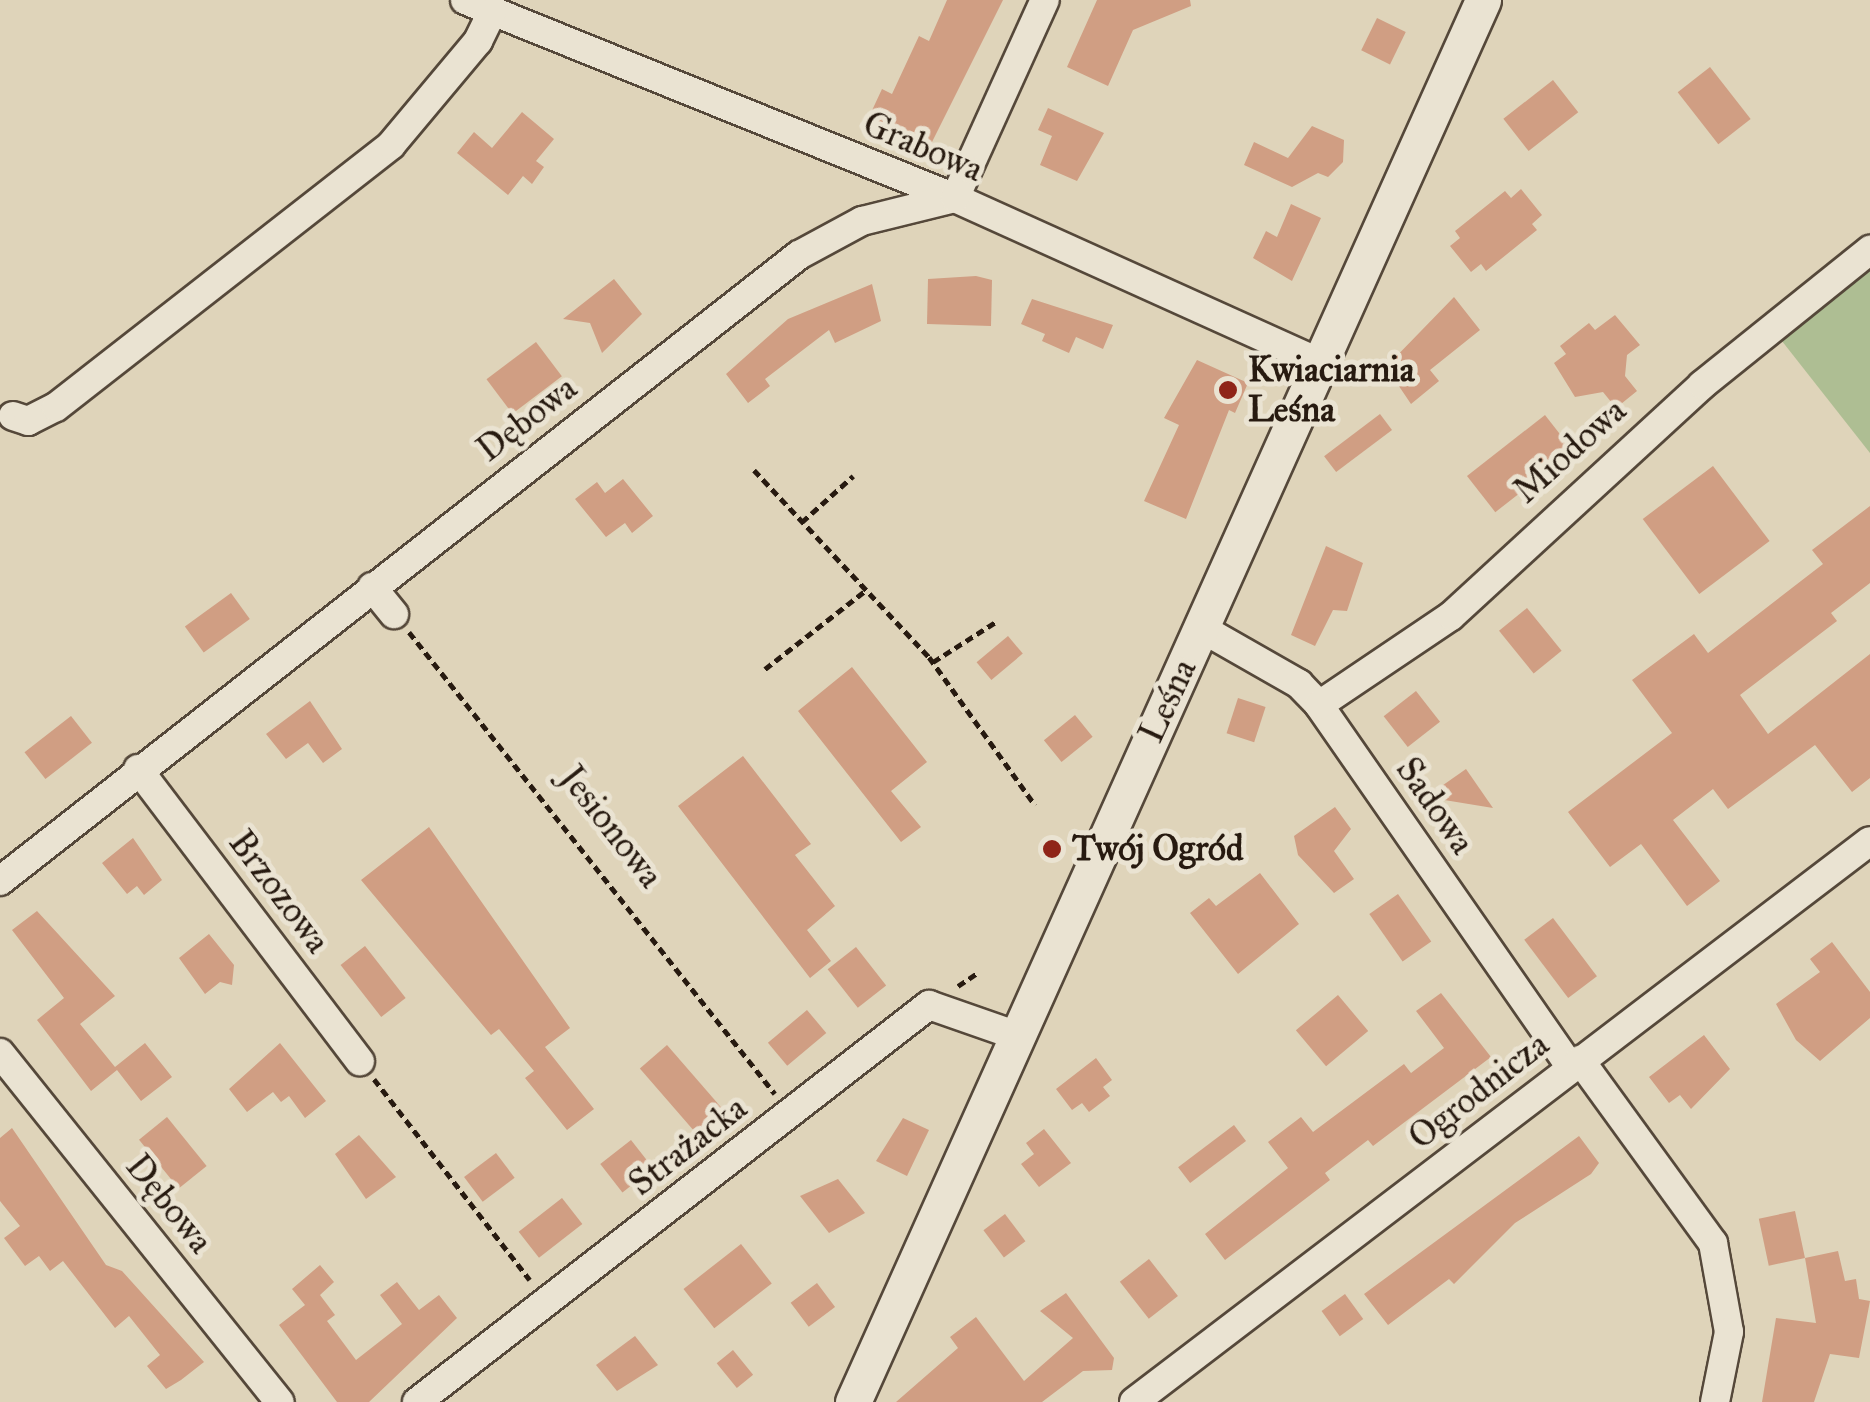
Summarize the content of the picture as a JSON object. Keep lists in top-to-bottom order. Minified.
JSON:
{"streets":{"street":["Grabowa","Dębowa","Miodowa","Leśna","Sadowa","Brzozowa","Ogrodnicza","Strażacka"],"path":["Jesionowa"]},"crossings":[["Grabowa","Dębowa"],["Grabowa","Leśna"],["Dębowa","Brzozowa"],["Miodowa","Sadowa"],["Leśna","Sadowa"],["Leśna","Strażacka"],["Sadowa","Ogrodnicza"],["Jesionowa","Strażacka"]],"places":["Kwiaciarnia Leśna","Twój Ogród"]}
